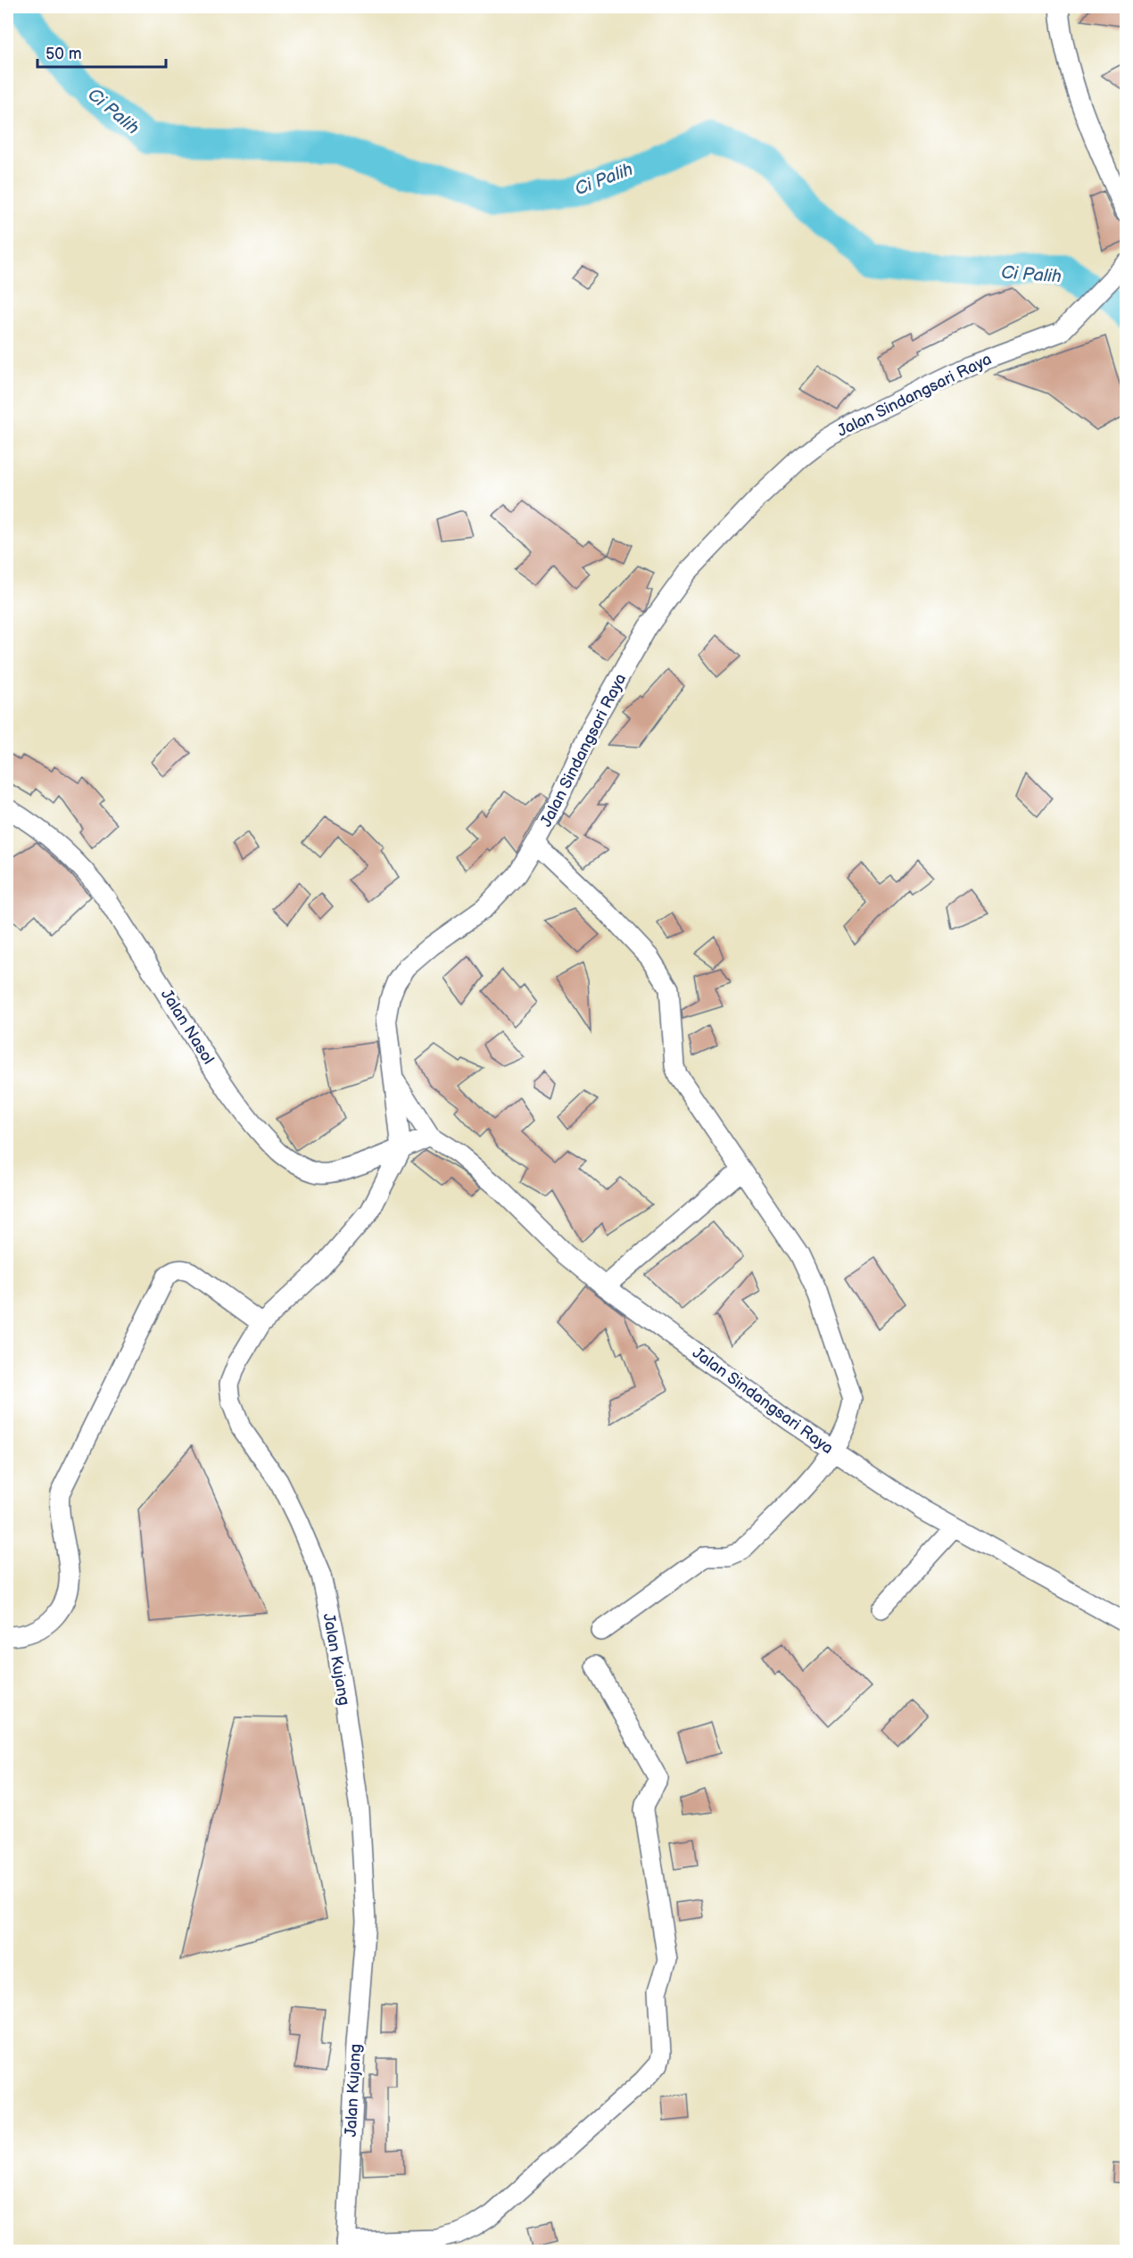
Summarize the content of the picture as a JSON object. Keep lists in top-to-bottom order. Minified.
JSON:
{"streets":{"street":["Jalan Sindangsari Raya","Jalan Nasol","Jalan Kujang"]},"crossings":[["Jalan Sindangsari Raya","Jalan Nasol"],["Jalan Sindangsari Raya","Jalan Kujang"],["Jalan Nasol","Jalan Kujang"]],"water":["Ci Palih"],"scale_bar":"50 m"}
